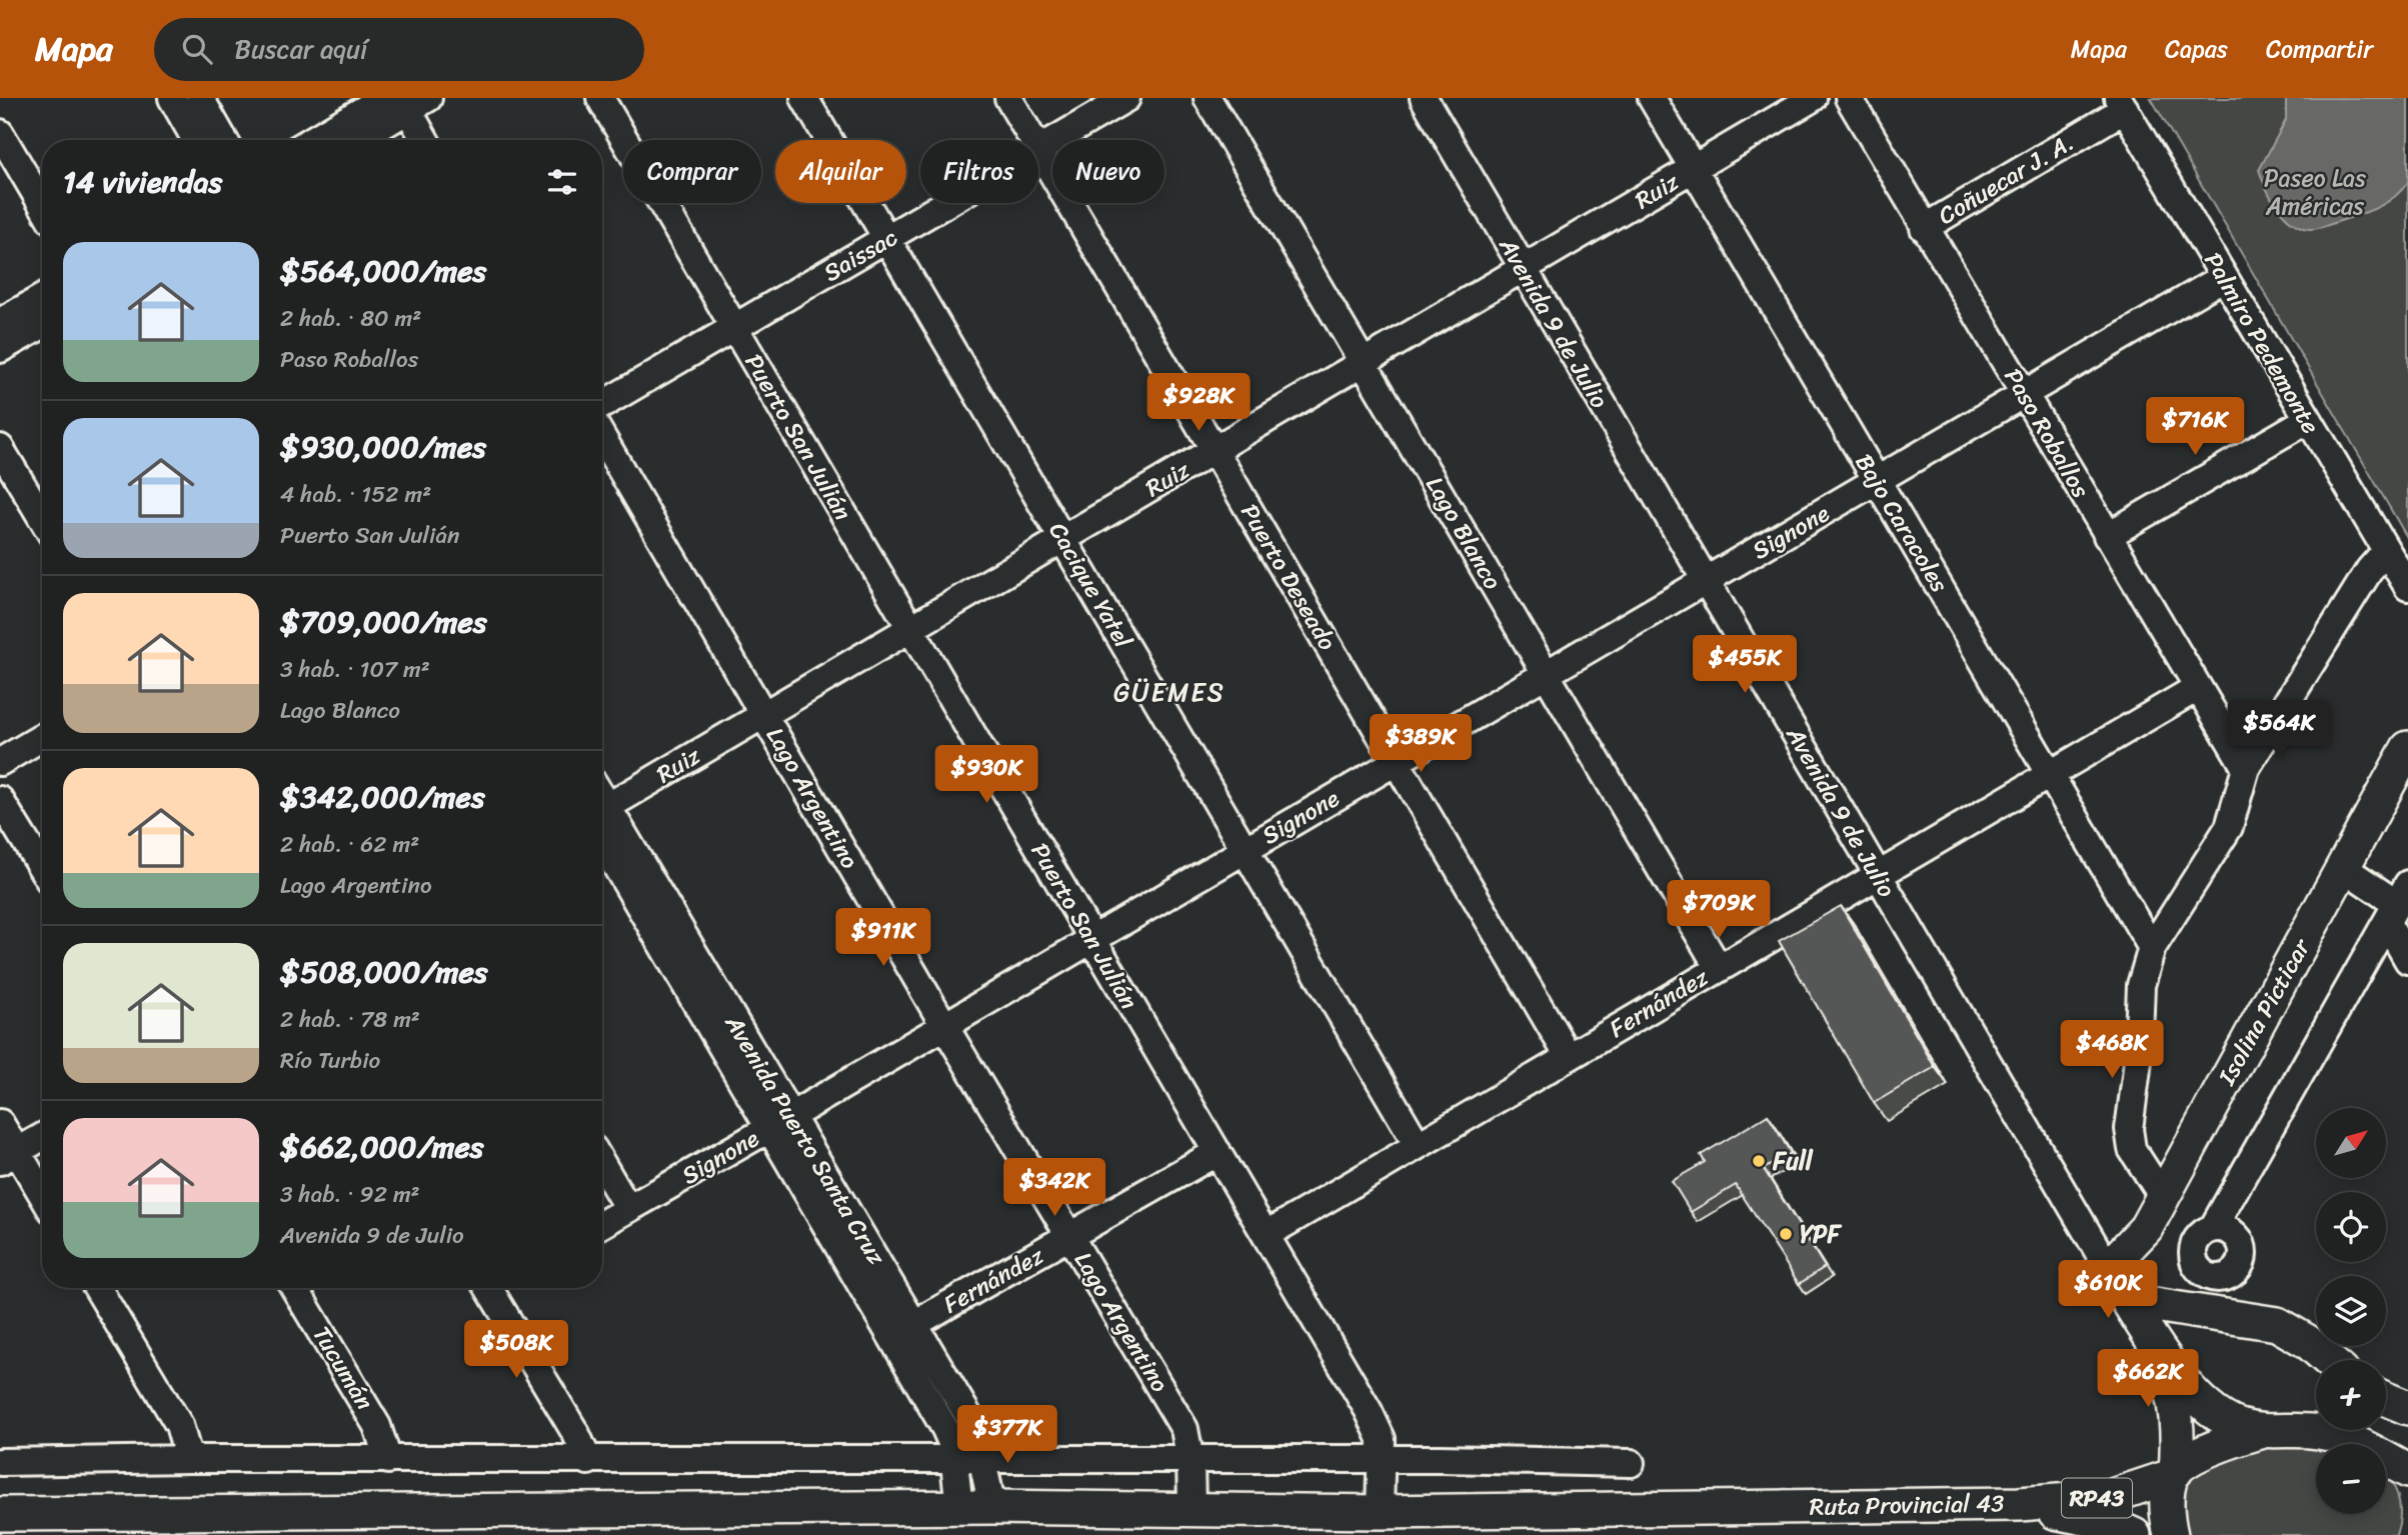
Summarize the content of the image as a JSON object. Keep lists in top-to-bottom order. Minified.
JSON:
{"streets":{"main road":["Avenida 9 de Julio","Isolina Picticar","RP43","Ruta Provincial 43"],"street":["Coñuecar J. A.","Ruiz","Saissac","Palmiro Pedemonte","Paso Roballos","Puerto San Julián","Bajo Caracoles","Signone","Lago Blanco","Puerto Deseado","Cacique Yatel","Lago Argentino","Fernández","Avenida Puerto Santa Cruz","Tucumán"]},"crossings":[["Coñuecar J. A.","Palmiro Pedemonte"],["Coñuecar J. A.","Paso Roballos"],["Ruiz","Avenida 9 de Julio"],["Ruiz","Puerto San Julián"],["Ruiz","Bajo Caracoles"],["Ruiz","Lago Blanco"],["Ruiz","Puerto Deseado"],["Ruiz","Cacique Yatel"],["Ruiz","Lago Argentino"],["Saissac","Puerto San Julián"],["Saissac","Puerto Deseado"],["Saissac","Cacique Yatel"],["Avenida 9 de Julio","Signone"],["Avenida 9 de Julio","Fernández"],["Avenida 9 de Julio","Isolina Picticar"],["Palmiro Pedemonte","Signone"],["Paso Roballos","Signone"],["Paso Roballos","Fernández"],["Puerto San Julián","Signone"],["Puerto San Julián","Fernández"],["Puerto San Julián","Ruta Provincial 43"],["Bajo Caracoles","Signone"],["Bajo Caracoles","Fernández"],["Signone","Lago Blanco"],["Signone","Puerto Deseado"],["Signone","Cacique Yatel"],["Signone","Lago Argentino"],["Signone","Avenida Puerto Santa Cruz"],["Lago Blanco","Fernández"],["Puerto Deseado","Fernández"],["Cacique Yatel","Fernández"],["Lago Argentino","Fernández"],["Lago Argentino","Ruta Provincial 43"],["Fernández","Avenida Puerto Santa Cruz"],["Avenida Puerto Santa Cruz","Ruta Provincial 43"],["RP43","Ruta Provincial 43"]],"districts":["GÜEMES"],"parks":["Paseo Las Américas"],"places":["Full","YPF"],"north":"top right","page":{"header":"Mapa","search":"Buscar aquí","nav":["Mapa","Capas","Compartir"],"chip":["Comprar","Alquilar","Filtros","Nuevo"],"heading":"14 viviendas","list":[{"name":"$564,000/mes","note":"2 hab. · 80 m² · Paso Roballos"},{"name":"$930,000/mes","note":"4 hab. · 152 m² · Puerto San Julián"},{"name":"$709,000/mes","note":"3 hab. · 107 m² · Lago Blanco"},{"name":"$342,000/mes","note":"2 hab. · 62 m² · Lago Argentino"},{"name":"$508,000/mes","note":"2 hab. · 78 m² · Río Turbio"},{"name":"$662,000/mes","note":"3 hab. · 92 m² · Avenida 9 de Julio"}],"price":["$928K","$716K","$455K","$564K","$389K","$930K","$709K","$911K","$468K","$342K","$610K","$508K","$662K","$377K"],"map_buttons":["+","−"]}}
